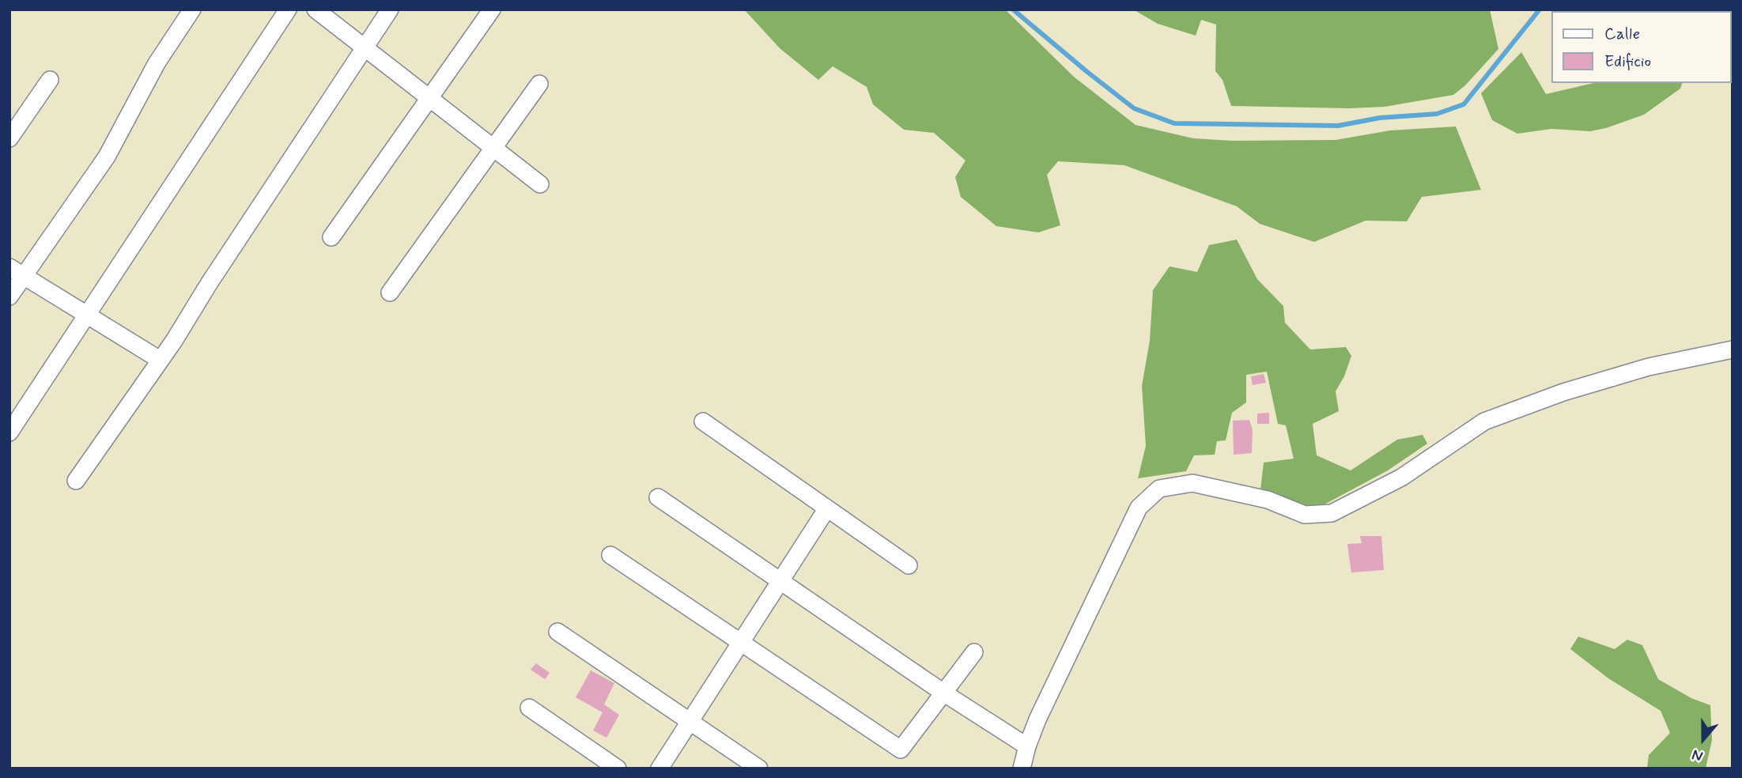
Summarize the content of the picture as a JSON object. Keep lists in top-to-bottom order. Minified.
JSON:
{"legend":["Calle","Edificio"],"north":"bottom"}
